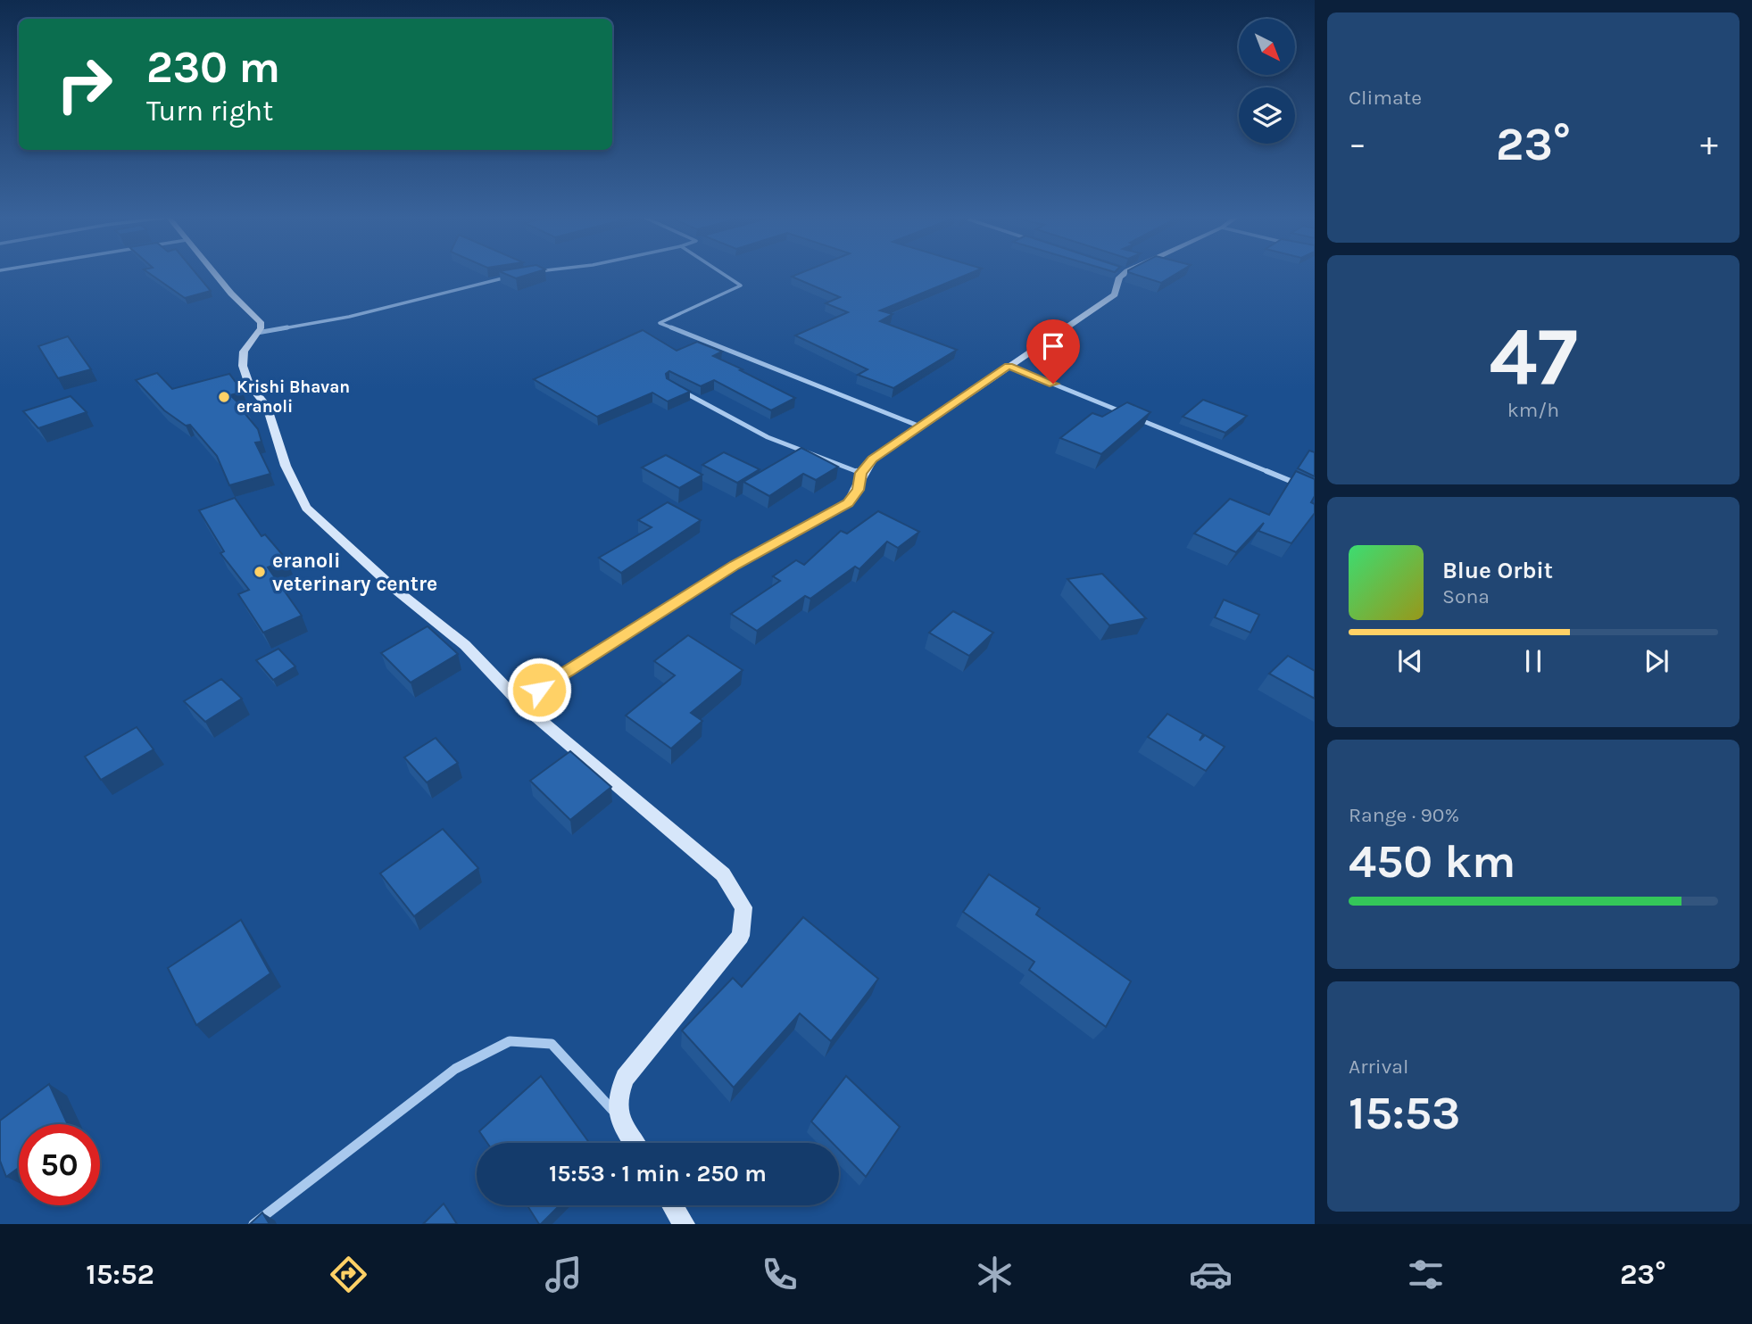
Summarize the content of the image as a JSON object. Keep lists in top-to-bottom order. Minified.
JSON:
{"places":["Krishi Bhavan eranoli","eranoli veterinary centre"],"north":"bottom right","page":{"tile":["Climate",["47","km/h"],["Range · 90%","450 km"],["Arrival","15:53"]],"turn":["230 m","Turn right"],"heat":["−","23°","+"],"song":["Blue Orbit","Sona"],"limit":"50","trip":"15:53 · 1 min · 250 m","tabs":["15:52","23°"]}}
